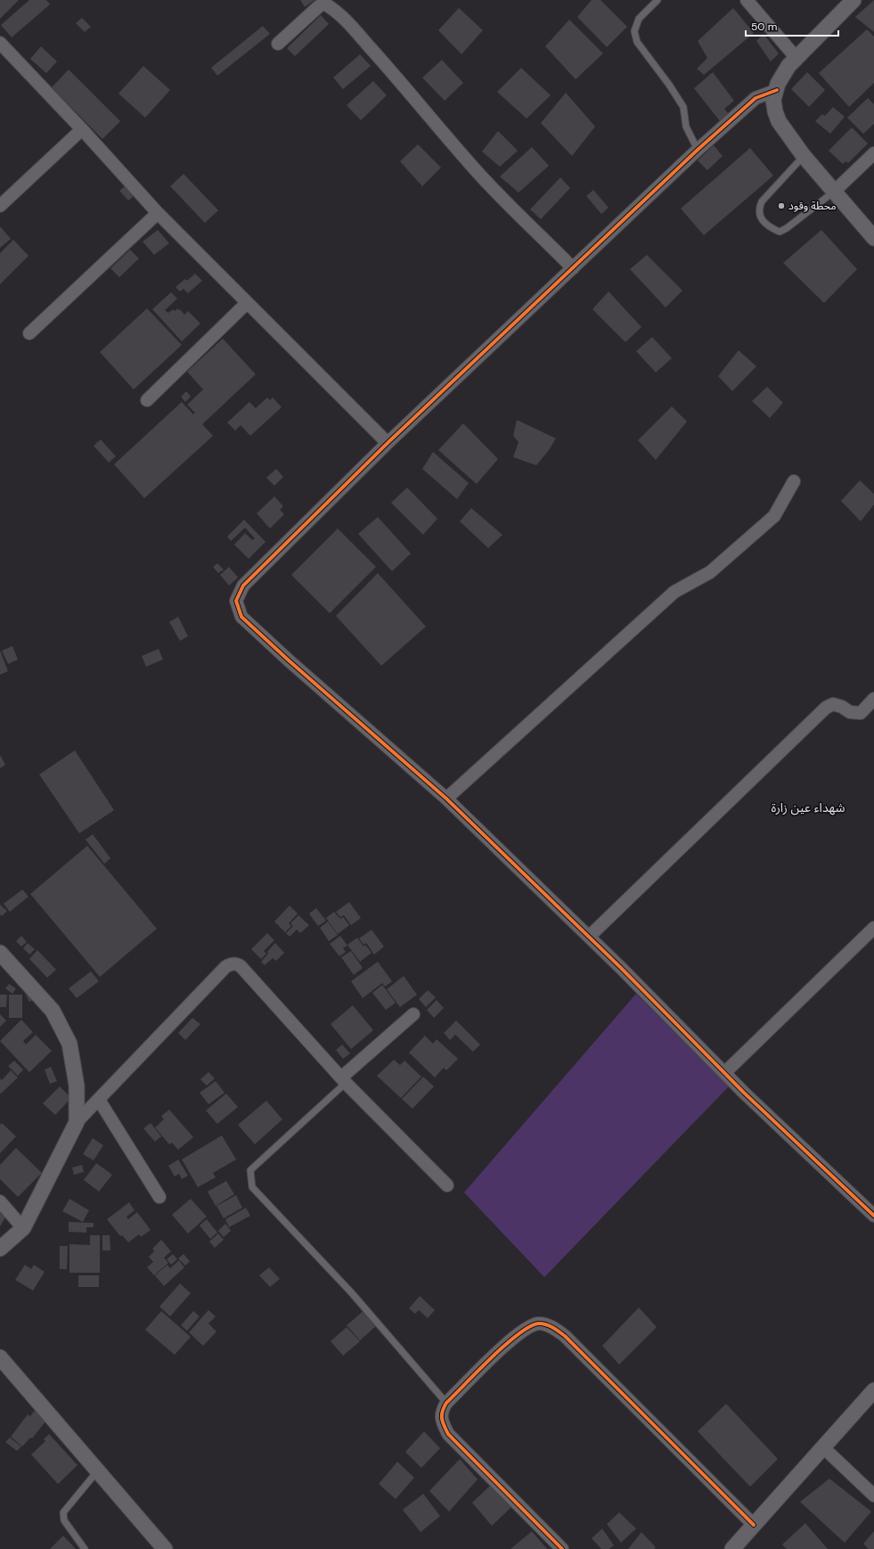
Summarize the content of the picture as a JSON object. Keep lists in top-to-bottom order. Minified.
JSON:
{"districts":["شهداء عين زارة"],"places":["محطة وقود"],"scale_bar":"50 m"}
